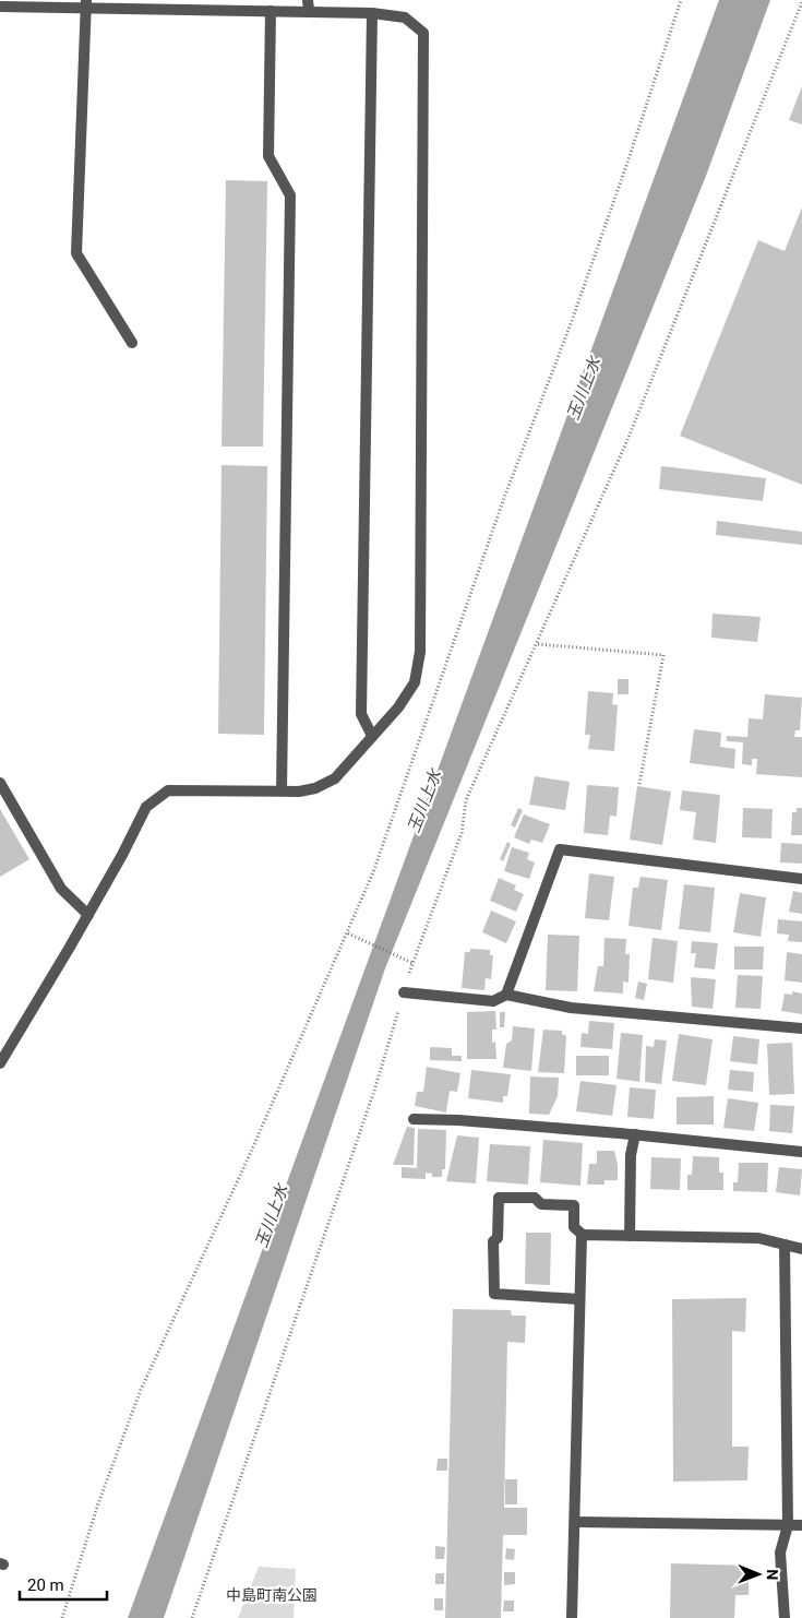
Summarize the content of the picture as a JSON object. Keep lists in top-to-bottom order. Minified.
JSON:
{"water":["玉川上水"],"parks":["中島町南公園"],"scale_bar":"20 m","north":"right"}
